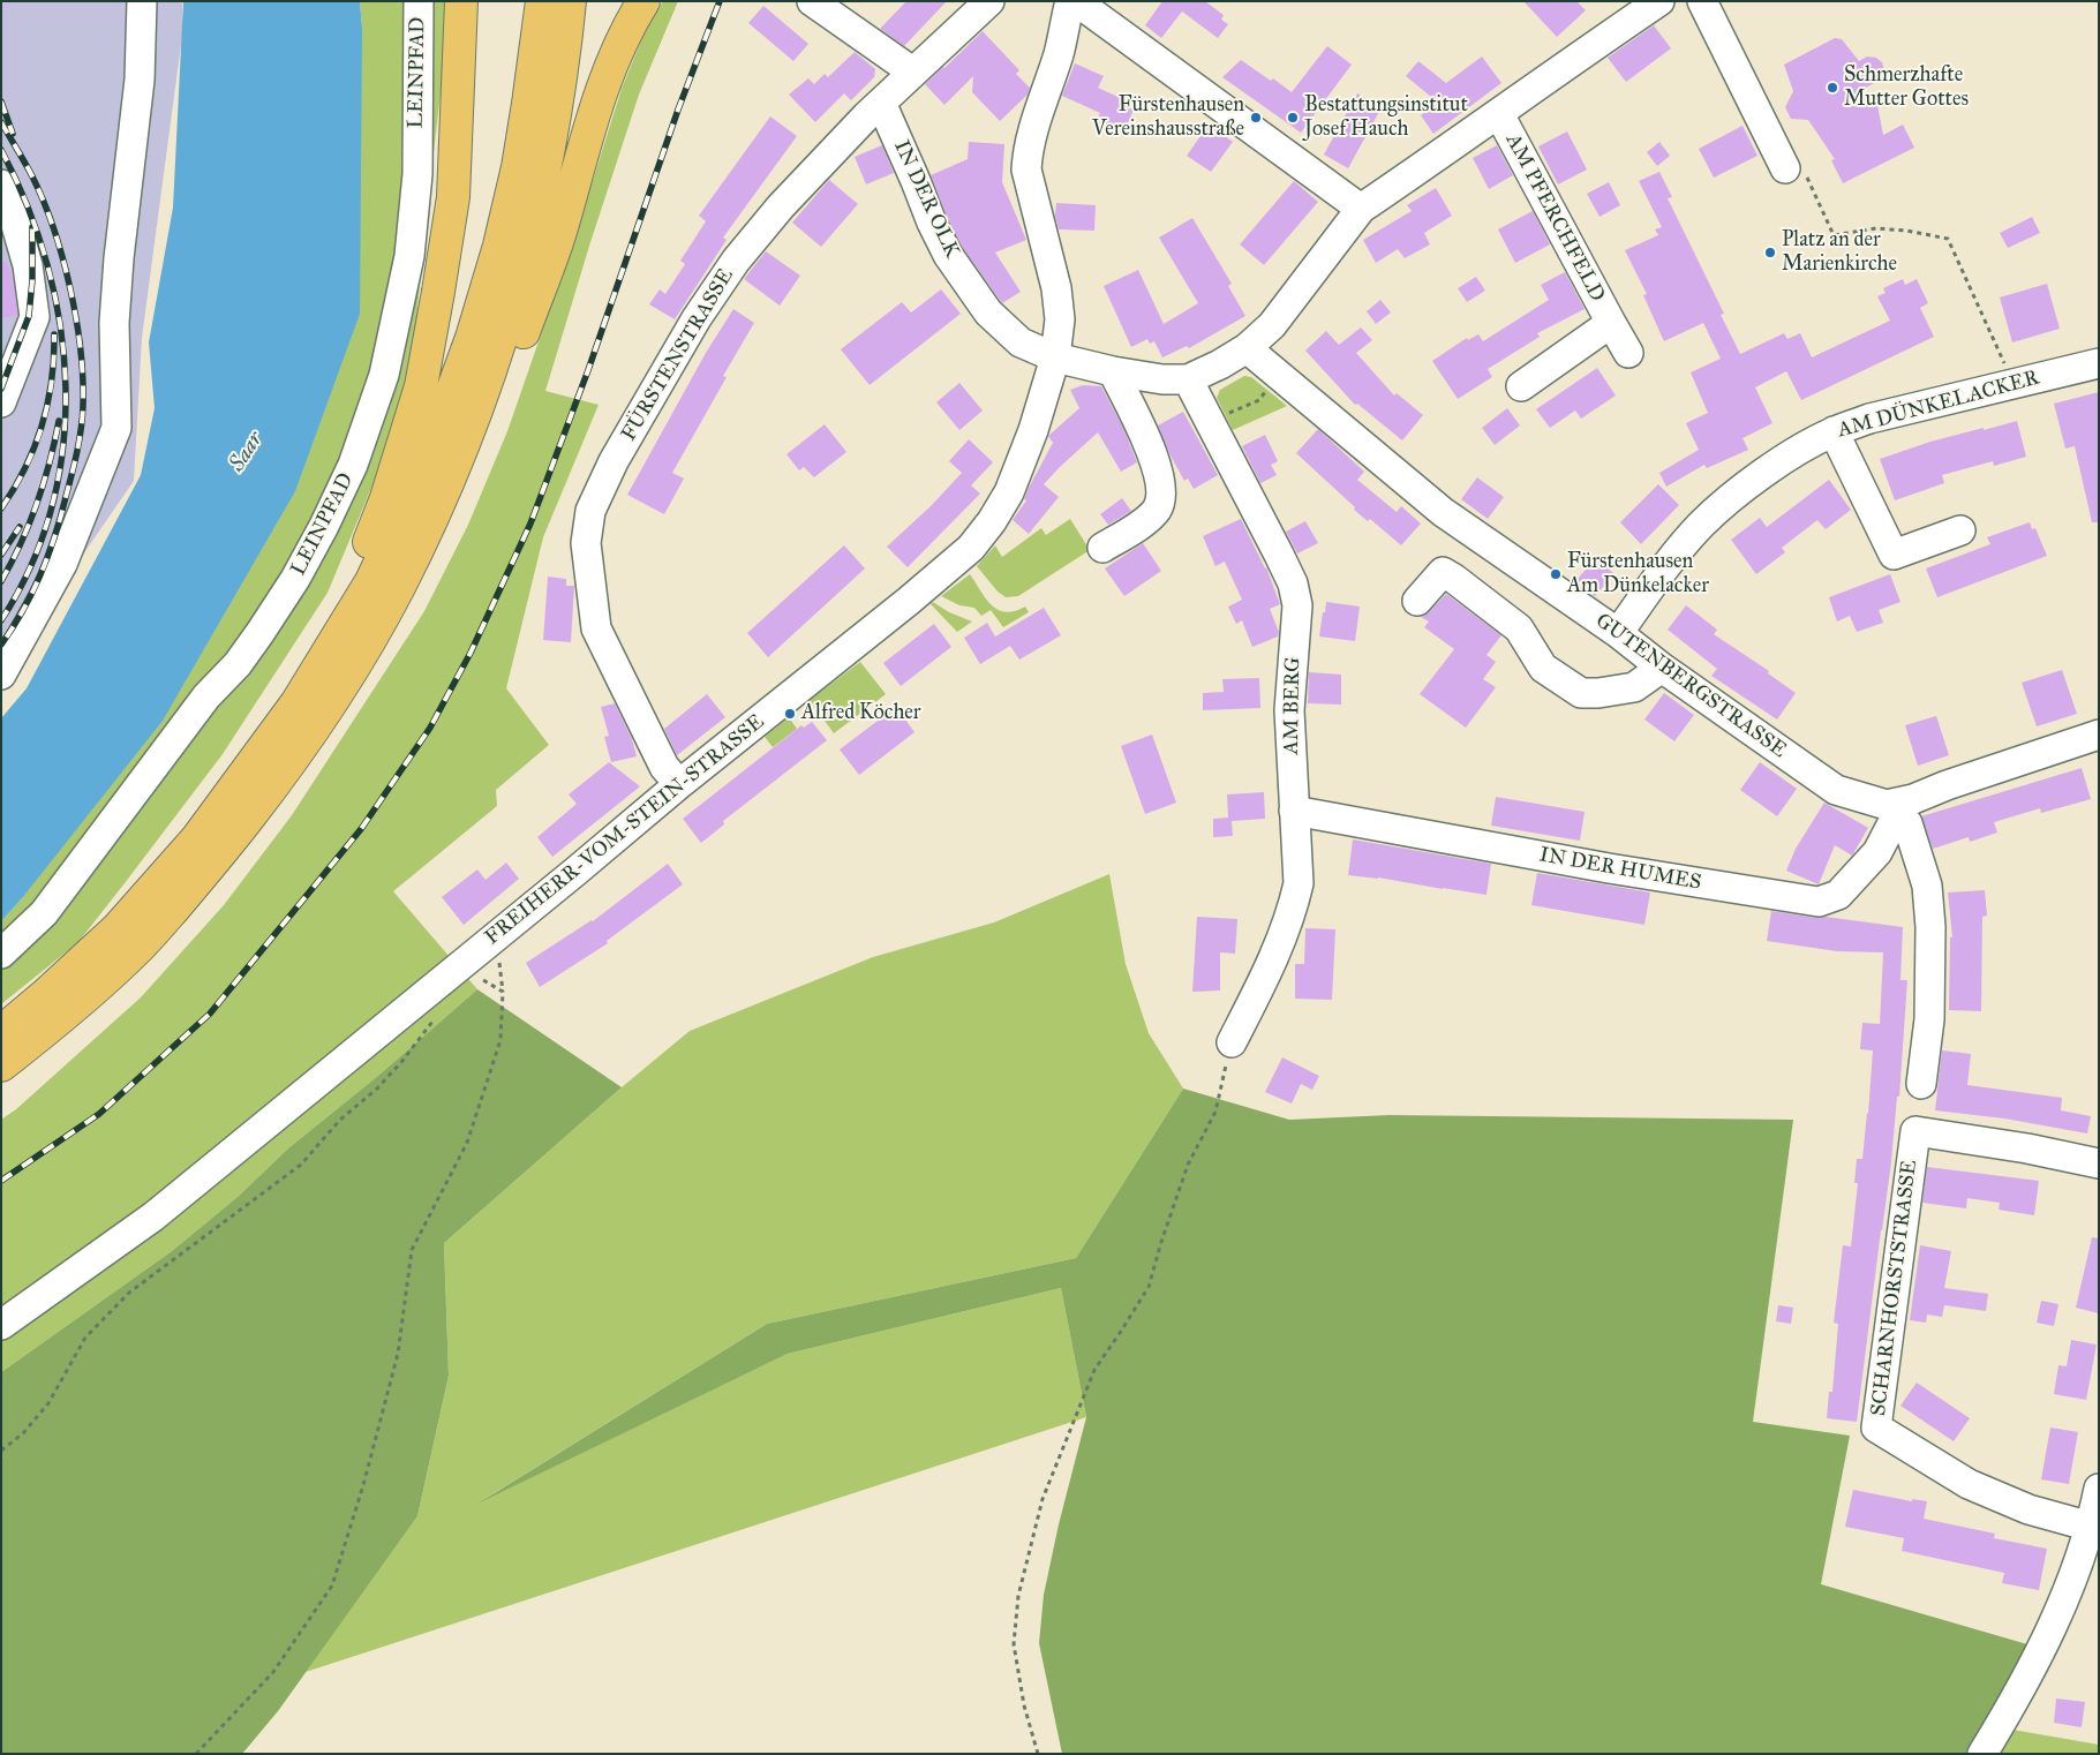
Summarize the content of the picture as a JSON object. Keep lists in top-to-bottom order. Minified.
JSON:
{"streets":{"street":["LEINPFAD","IN DER OLK","AM PFERCHFELD","FÜRSTENSTRASSE","AM DÜNKELACKER","GUTENBERGSTRASSE","AM BERG","FREIHERR-VOM-STEIN-STRASSE","IN DER HUMES","SCHARNHORSTSTRASSE"]},"crossings":[["IN DER OLK","FÜRSTENSTRASSE"],["IN DER OLK","AM BERG"],["IN DER OLK","FREIHERR-VOM-STEIN-STRASSE"],["FÜRSTENSTRASSE","FREIHERR-VOM-STEIN-STRASSE"],["AM DÜNKELACKER","GUTENBERGSTRASSE"],["GUTENBERGSTRASSE","IN DER HUMES"],["AM BERG","IN DER HUMES"]],"water":["Saar"],"places":["Schmerzhafte Mutter Gottes","Fürstenhausen Vereinshausstraße","Bestattungsinstitut Josef Hauch","Platz an der Marienkirche","Fürstenhausen Am Dünkelacker","Alfred Köcher"]}
